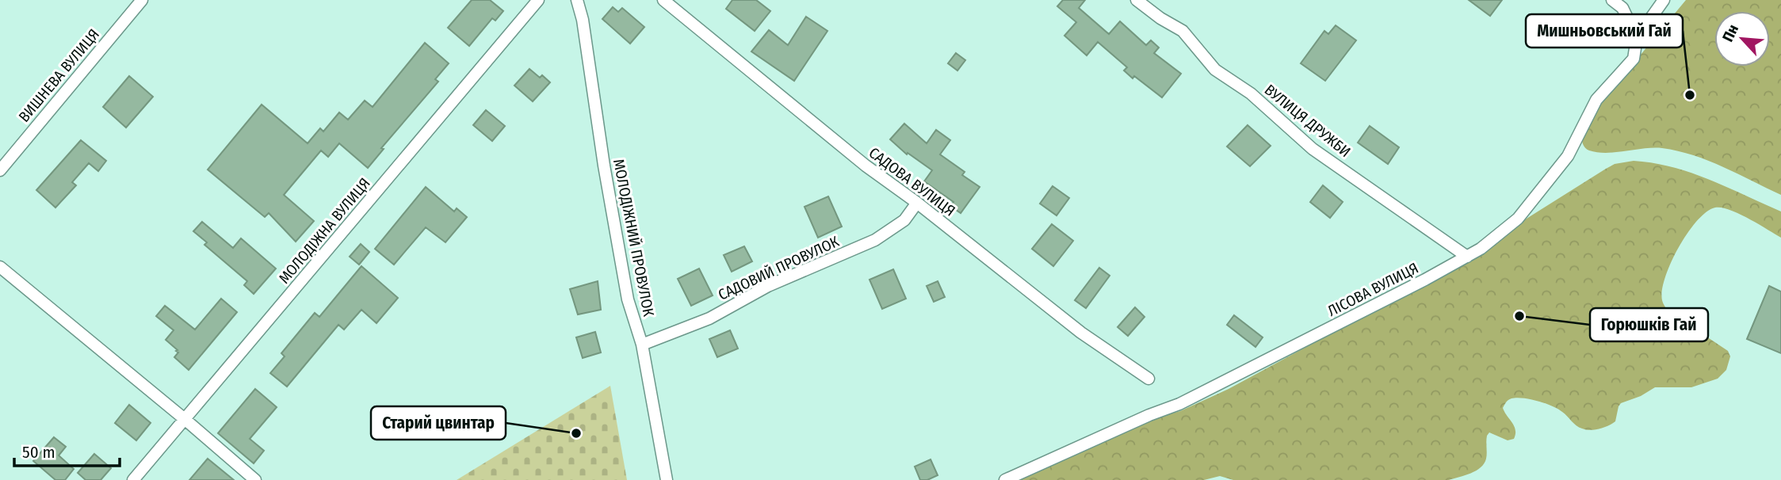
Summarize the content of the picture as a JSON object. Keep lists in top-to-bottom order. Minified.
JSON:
{"streets":{"street":["ВИШНЕВА ВУЛИЦЯ","ВУЛИЦЯ ДРУЖБИ","САДОВА ВУЛИЦЯ","МОЛОДІЖНА ВУЛИЦЯ","МОЛОДІЖНИЙ ПРОВУЛОК","САДОВИЙ ПРОВУЛОК","ЛІСОВА ВУЛИЦЯ"]},"crossings":[["ВУЛИЦЯ ДРУЖБИ","ЛІСОВА ВУЛИЦЯ"],["САДОВА ВУЛИЦЯ","САДОВИЙ ПРОВУЛОК"],["МОЛОДІЖНИЙ ПРОВУЛОК","САДОВИЙ ПРОВУЛОК"]],"places":["Мишньовський Гай","Горюшків Гай","Старий цвинтар"],"scale_bar":"50 m","north":"top left"}
